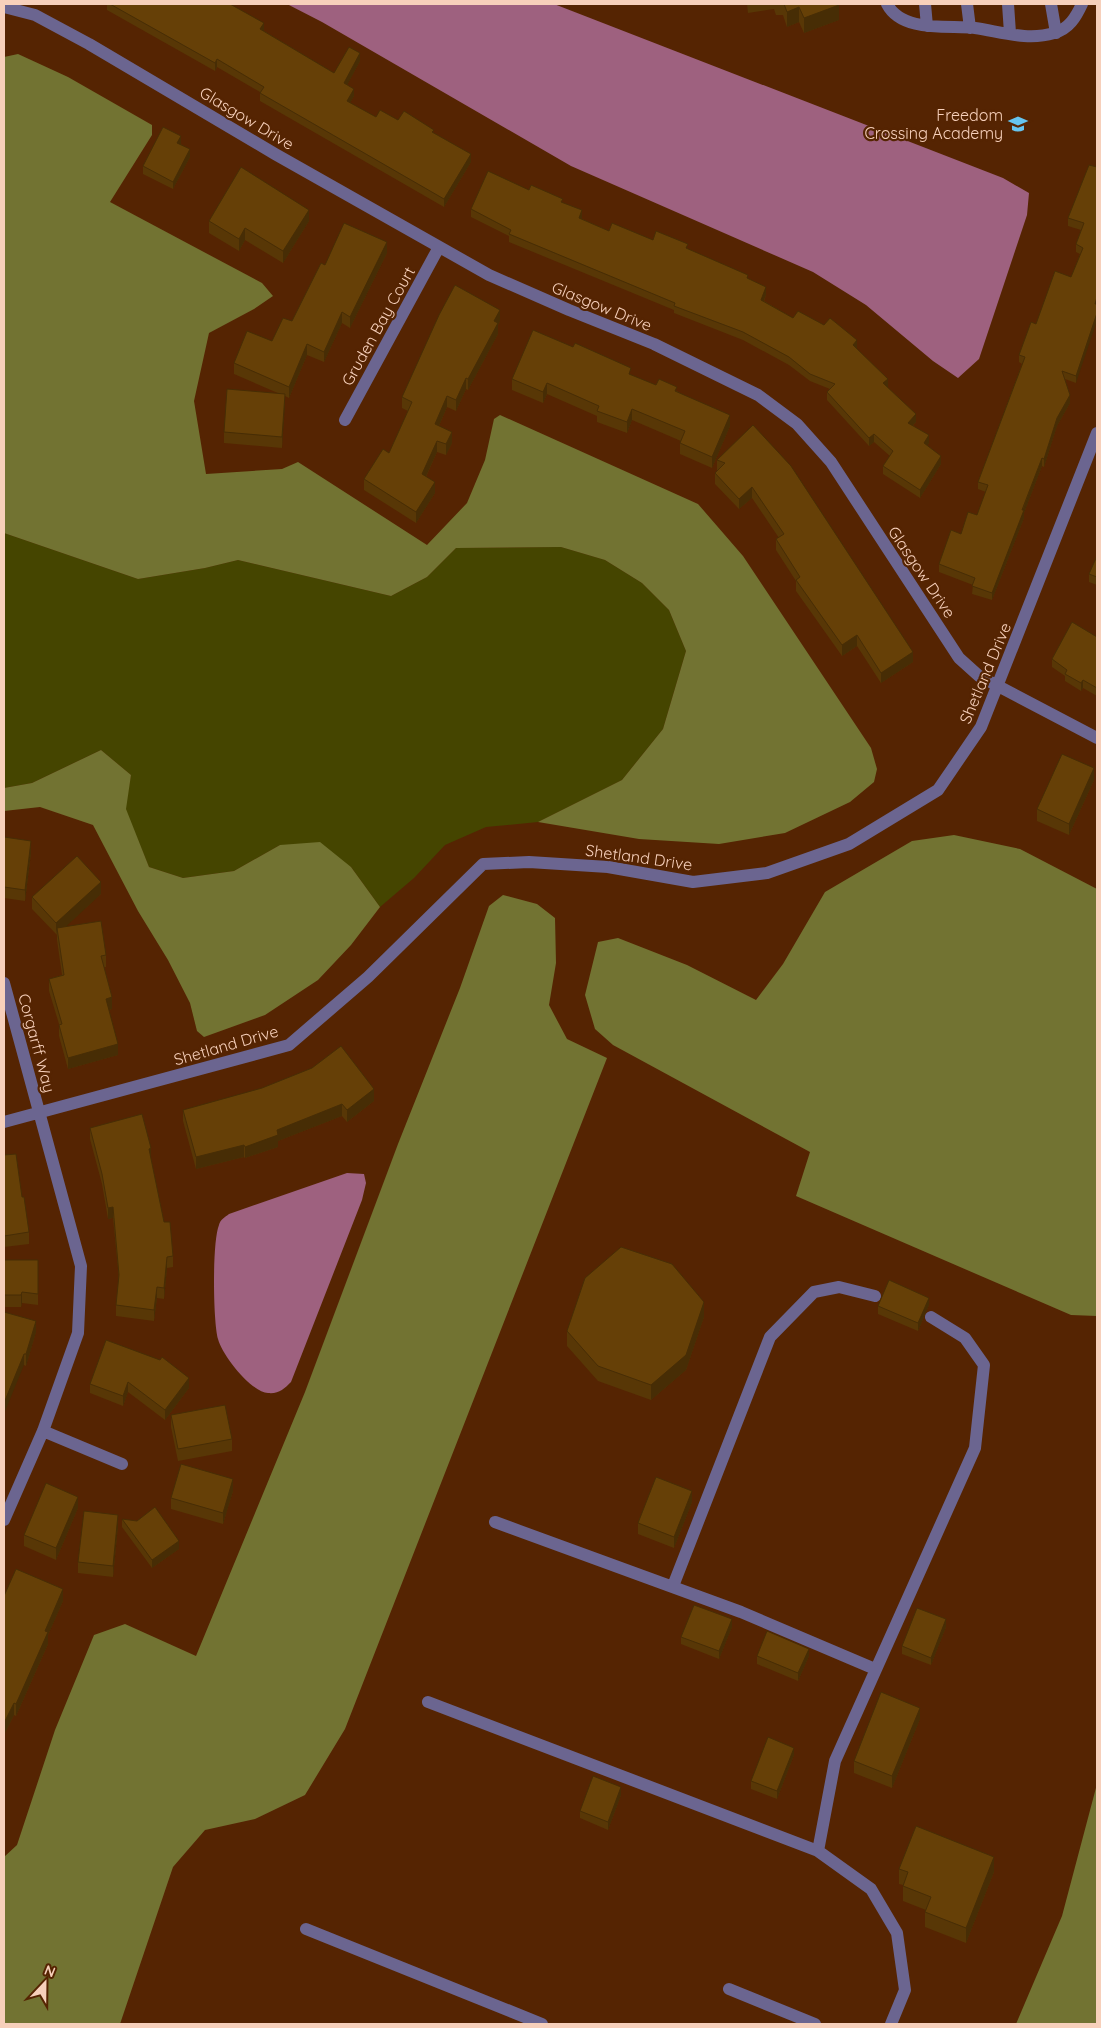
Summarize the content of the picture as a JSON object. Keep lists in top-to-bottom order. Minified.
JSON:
{"streets":{"street":["Glasgow Drive","Gruden Bay Court","Shetland Drive","Corgarff Way"]},"crossings":[["Glasgow Drive","Gruden Bay Court"],["Glasgow Drive","Shetland Drive"],["Shetland Drive","Corgarff Way"]],"places":{"school or university":["Freedom Crossing Academy"]},"north":"top"}
